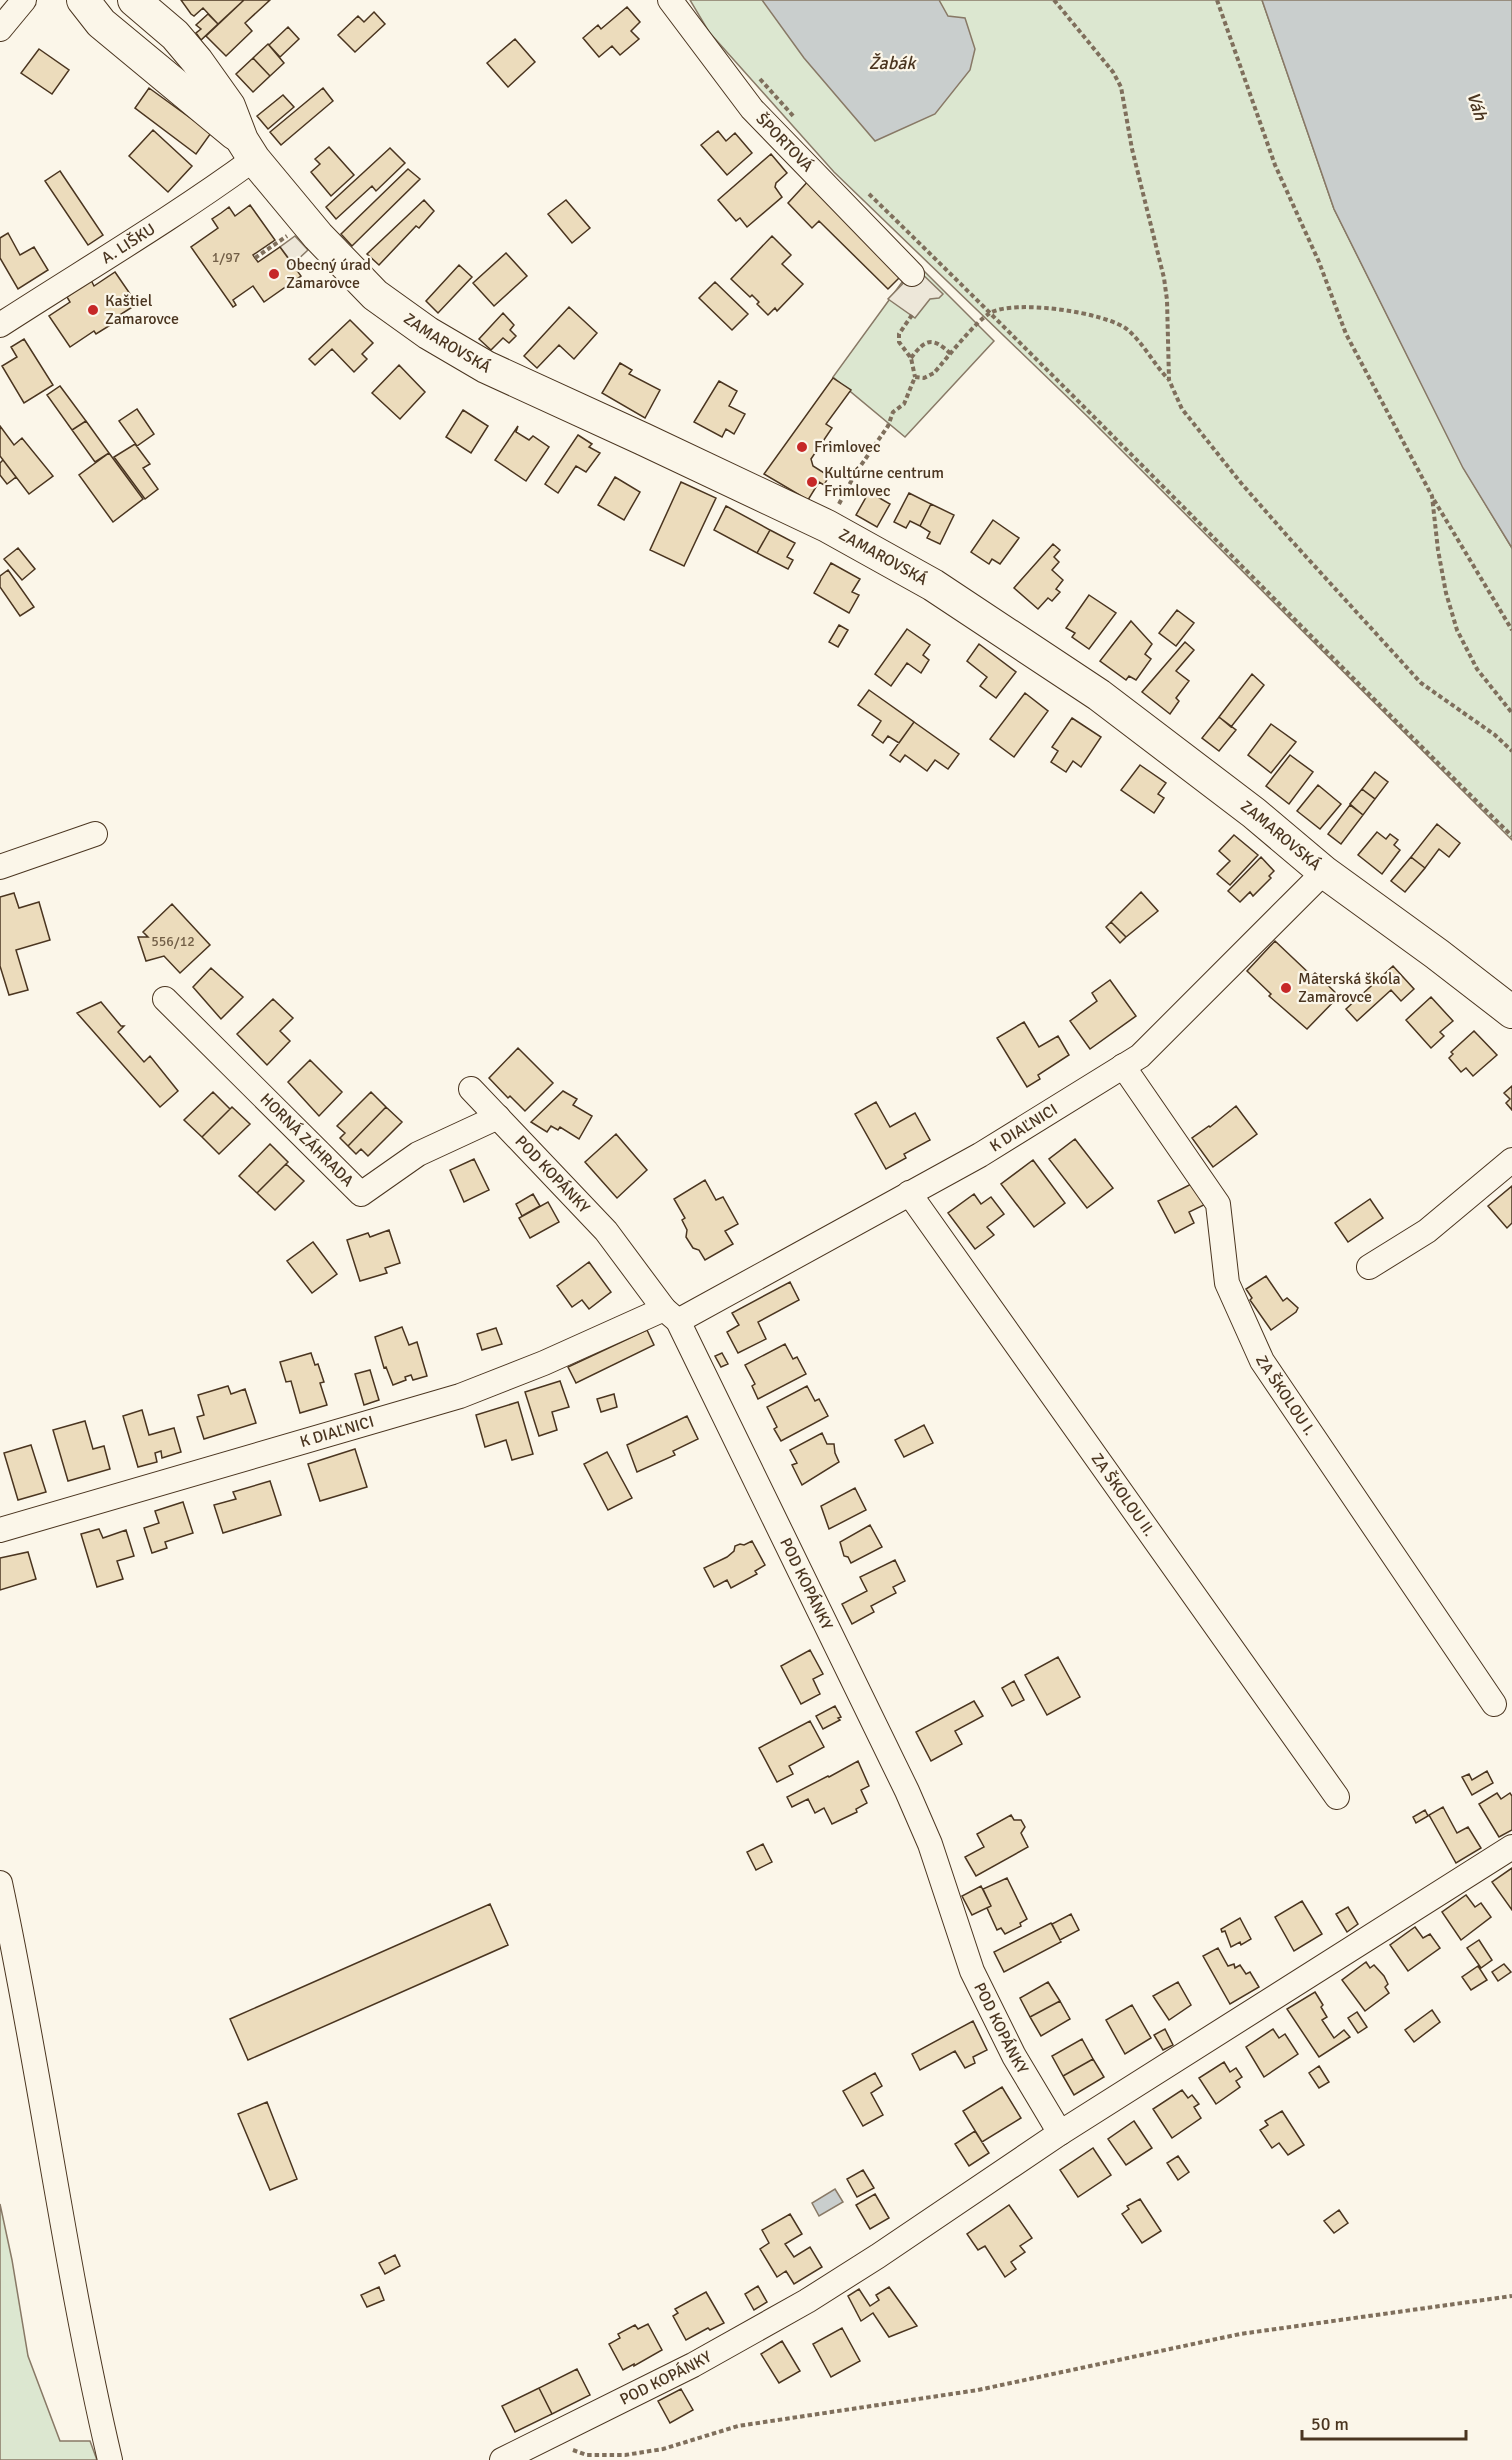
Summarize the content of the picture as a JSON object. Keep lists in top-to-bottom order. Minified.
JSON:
{"streets":{"main road":["ZAMAROVSKÁ"],"street":["ŠPORTOVÁ","A. LIŠKU","K DIAĽNICI","HORNÁ ZÁHRADA","POD KOPÁNKY","ZA ŠKOLOU I.","ZA ŠKOLOU II."]},"crossings":[["A. LIŠKU","ZAMAROVSKÁ"],["ZAMAROVSKÁ","K DIAĽNICI"],["K DIAĽNICI","POD KOPÁNKY"],["K DIAĽNICI","ZA ŠKOLOU I."],["K DIAĽNICI","ZA ŠKOLOU II."],["HORNÁ ZÁHRADA","POD KOPÁNKY"]],"water":["Žabák","Váh"],"places":["Obecný úrad Zamarovce","Kaštiel Zamarovce","Frimlovec","Kultúrne centrum Frimlovec","Materská škola Zamarovce"],"house_numbers":["1/97","556/12"],"scale_bar":"50 m"}
